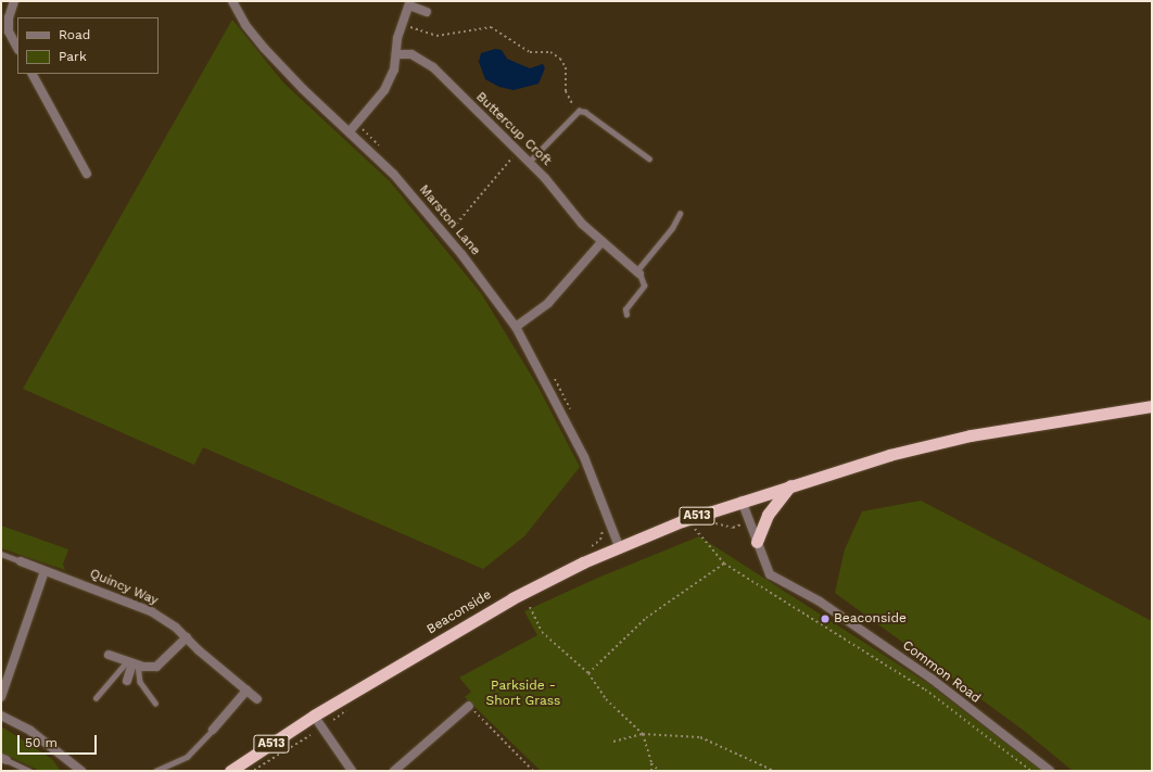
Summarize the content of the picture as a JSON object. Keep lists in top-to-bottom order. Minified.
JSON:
{"streets":{"highway":["A513","Beaconside"],"street":["Buttercup Croft","Marston Lane","Quincy Way","Common Road"]},"crossings":[["Marston Lane","Beaconside"],["Beaconside","Common Road"]],"parks":["Parkside - Short Grass"],"places":["Beaconside"],"legend":["Road","Park"],"scale_bar":"50 m"}
